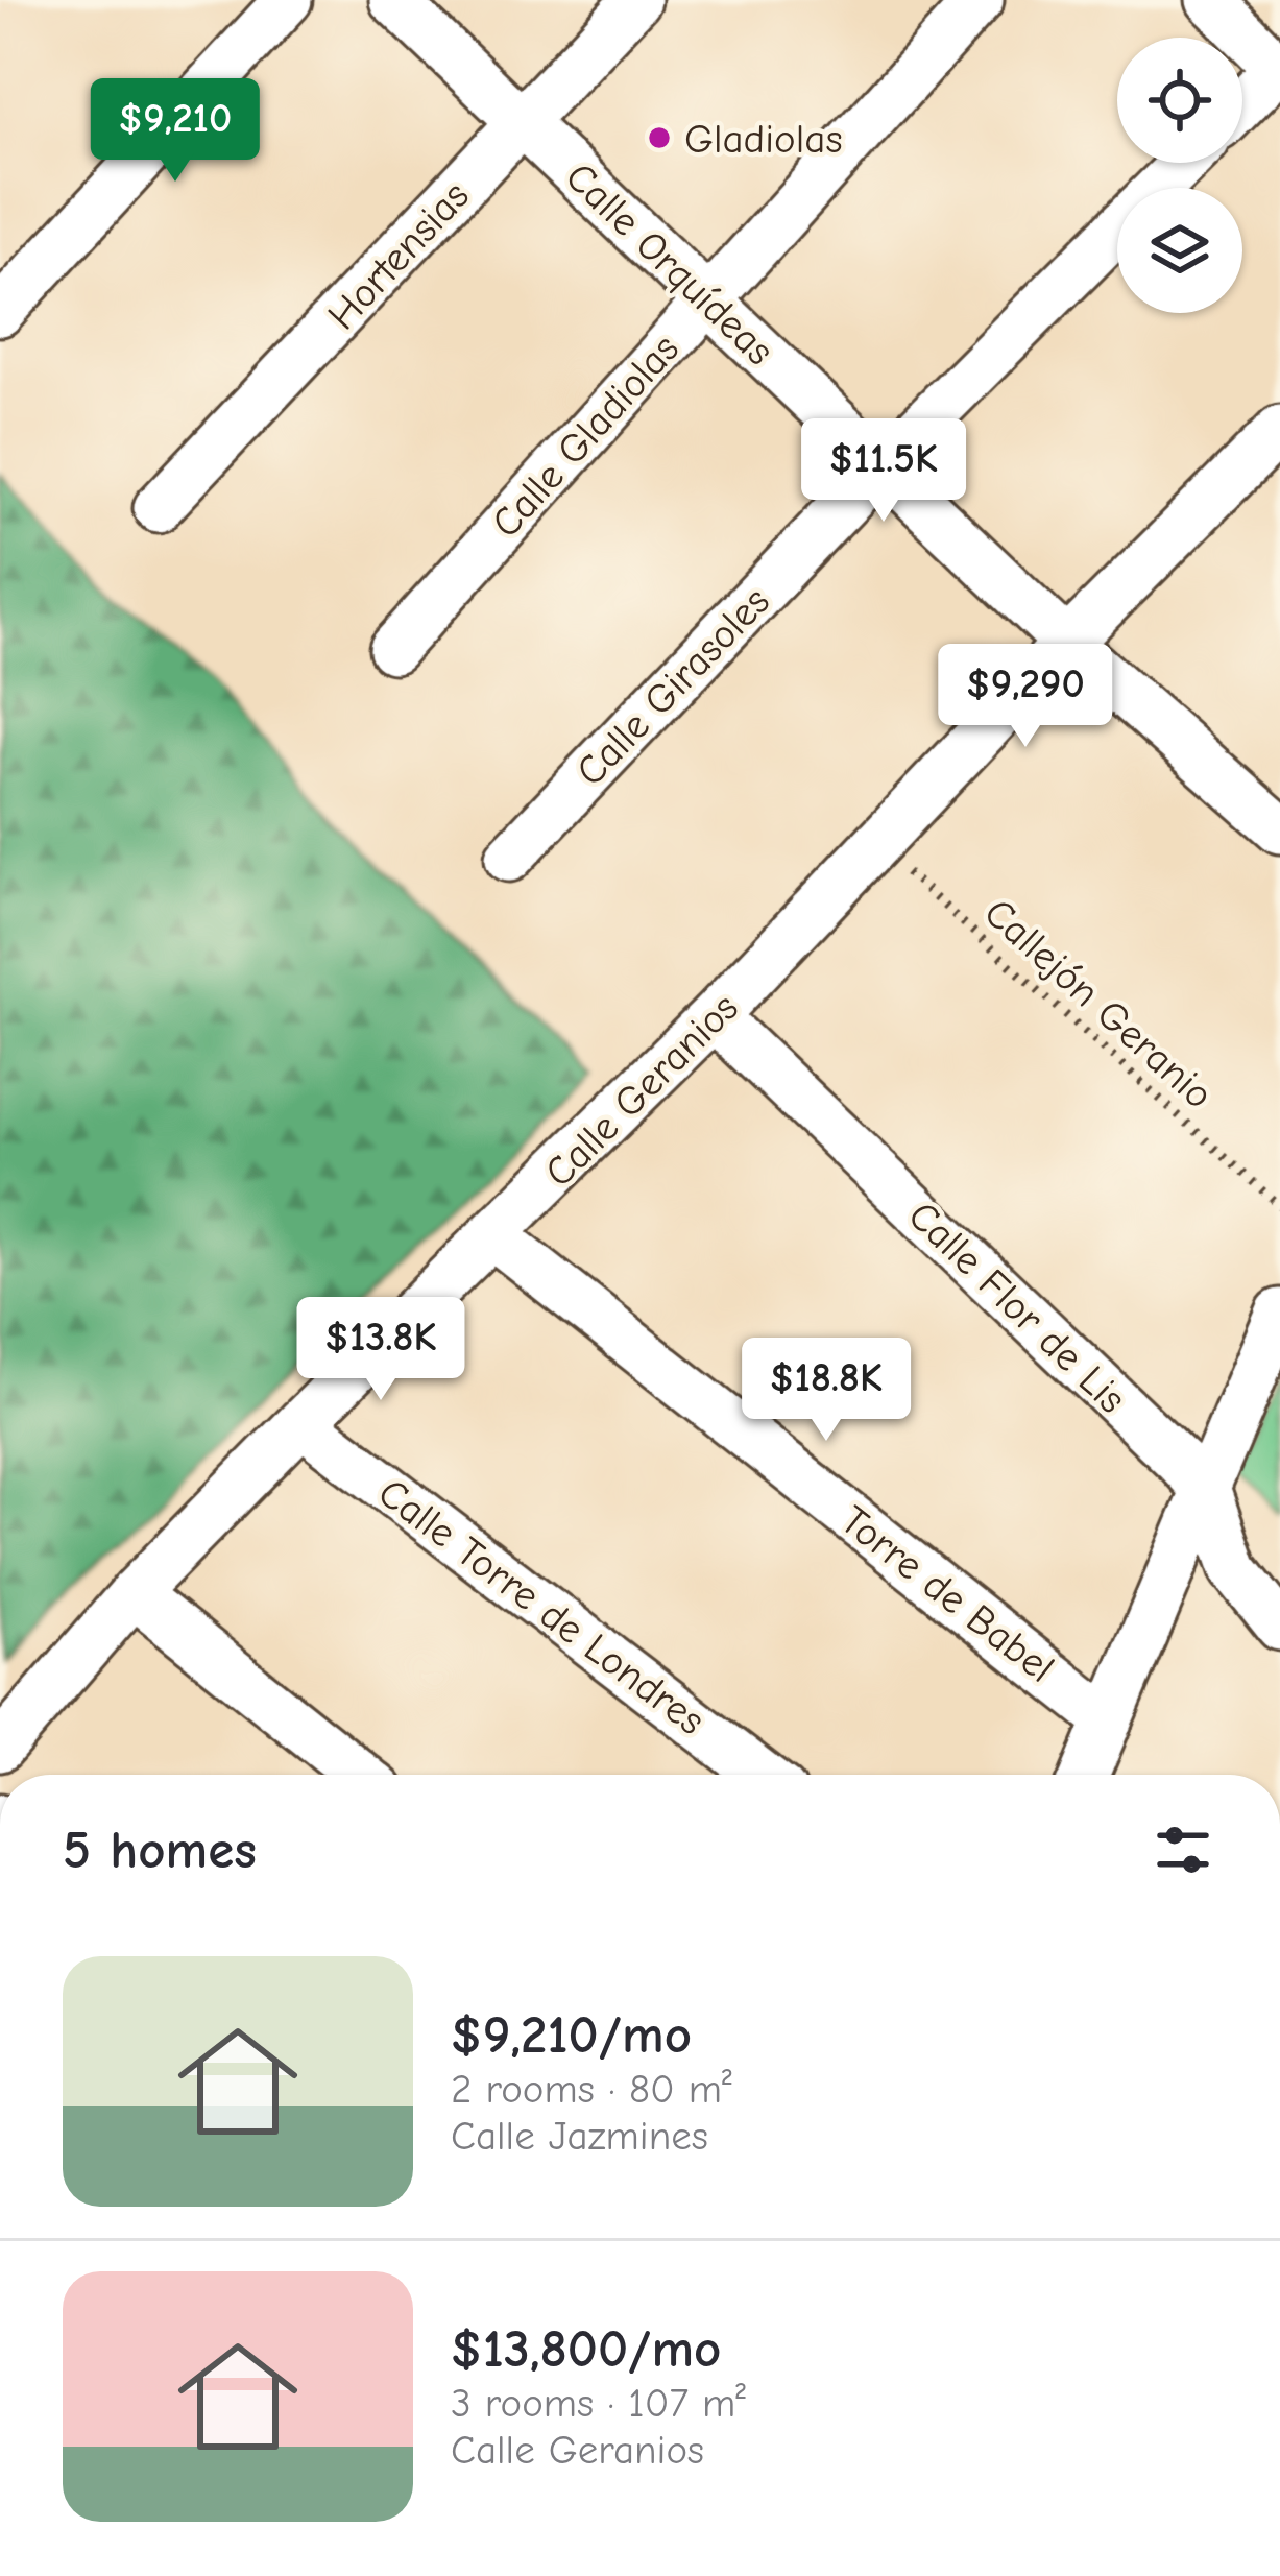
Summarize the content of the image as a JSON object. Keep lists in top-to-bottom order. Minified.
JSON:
{"streets":{"street":["Hortensias","Calle Orquídeas","Calle Gladiolas","Calle Girasoles","Calle Geranios","Calle Flor de Lis","Torre de Babel","Calle Torre de Londres"],"path":["Callejón Geranio"]},"crossings":[["Hortensias","Calle Orquídeas"],["Calle Orquídeas","Calle Gladiolas"],["Calle Orquídeas","Calle Girasoles"],["Calle Orquídeas","Calle Geranios"],["Callejón Geranio","Calle Geranios"],["Calle Geranios","Calle Flor de Lis"],["Calle Geranios","Torre de Babel"],["Calle Geranios","Calle Torre de Londres"]],"places":["Gladiolas"],"page":{"price":["$9,210","$11.5K","$9,290","$13.8K","$18.8K"],"heading":"5 homes","list":[{"name":"$9,210/mo","note":"2 rooms · 80 m² · Calle Jazmines"},{"name":"$13,800/mo","note":"3 rooms · 107 m² · Calle Geranios"}]}}
